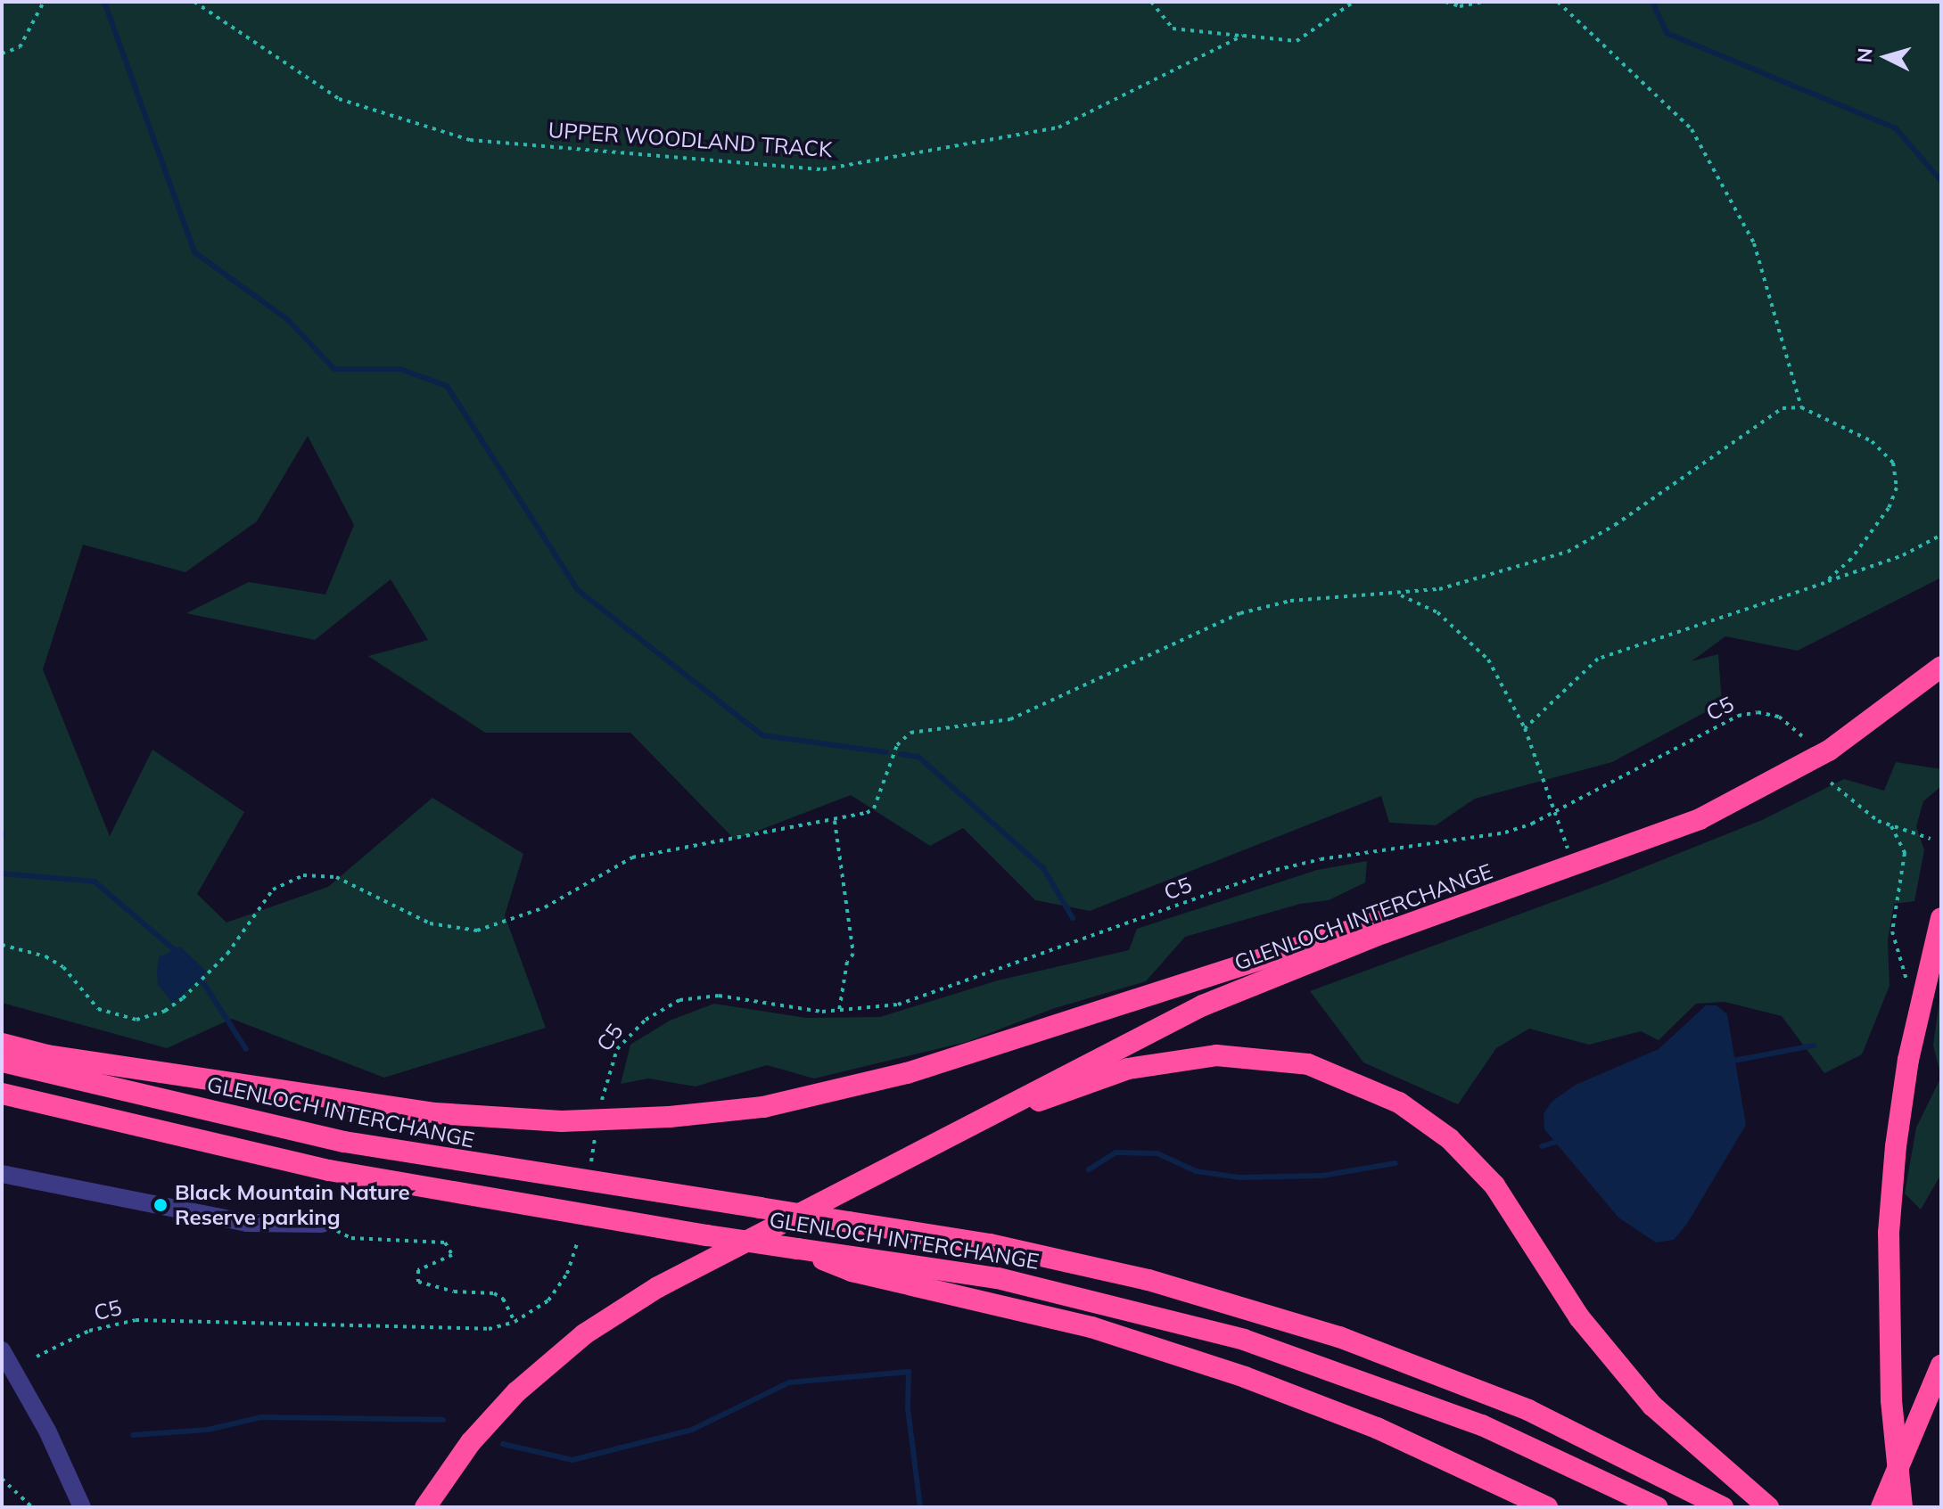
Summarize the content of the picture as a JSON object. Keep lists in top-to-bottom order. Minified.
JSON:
{"streets":{"highway":["GLENLOCH INTERCHANGE"],"path":["UPPER WOODLAND TRACK","C5"]},"places":["Black Mountain Nature Reserve parking"],"north":"left"}
